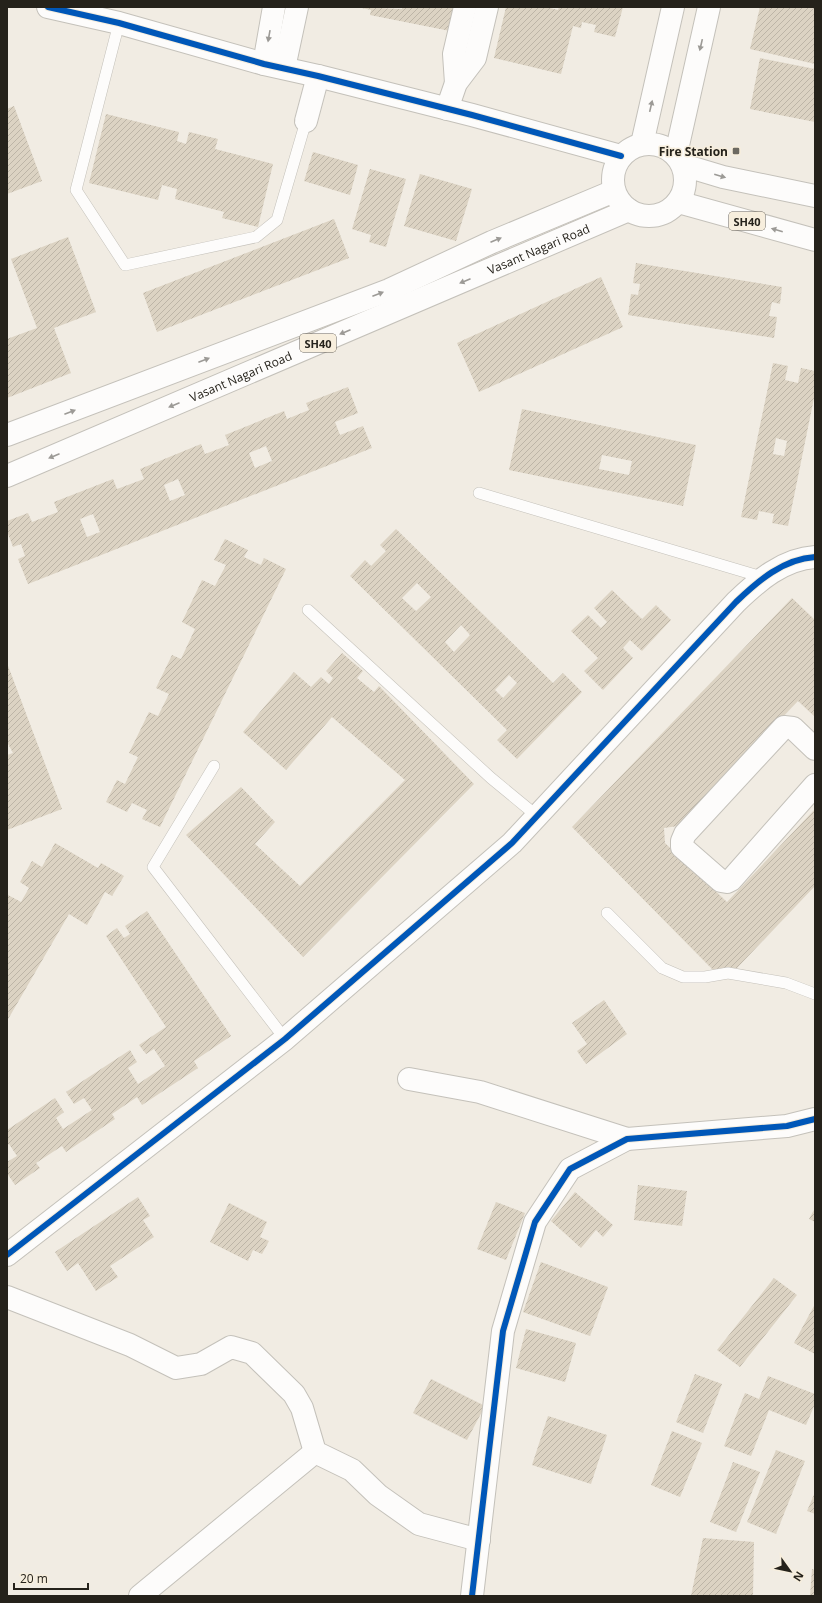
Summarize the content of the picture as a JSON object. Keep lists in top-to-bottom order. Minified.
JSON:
{"streets":{"street":["SH40","Vasant Nagari Road"]},"crossings":[["SH40","Vasant Nagari Road"]],"places":{"transit":["Fire Station"]},"scale_bar":"20 m","north":"bottom right"}
